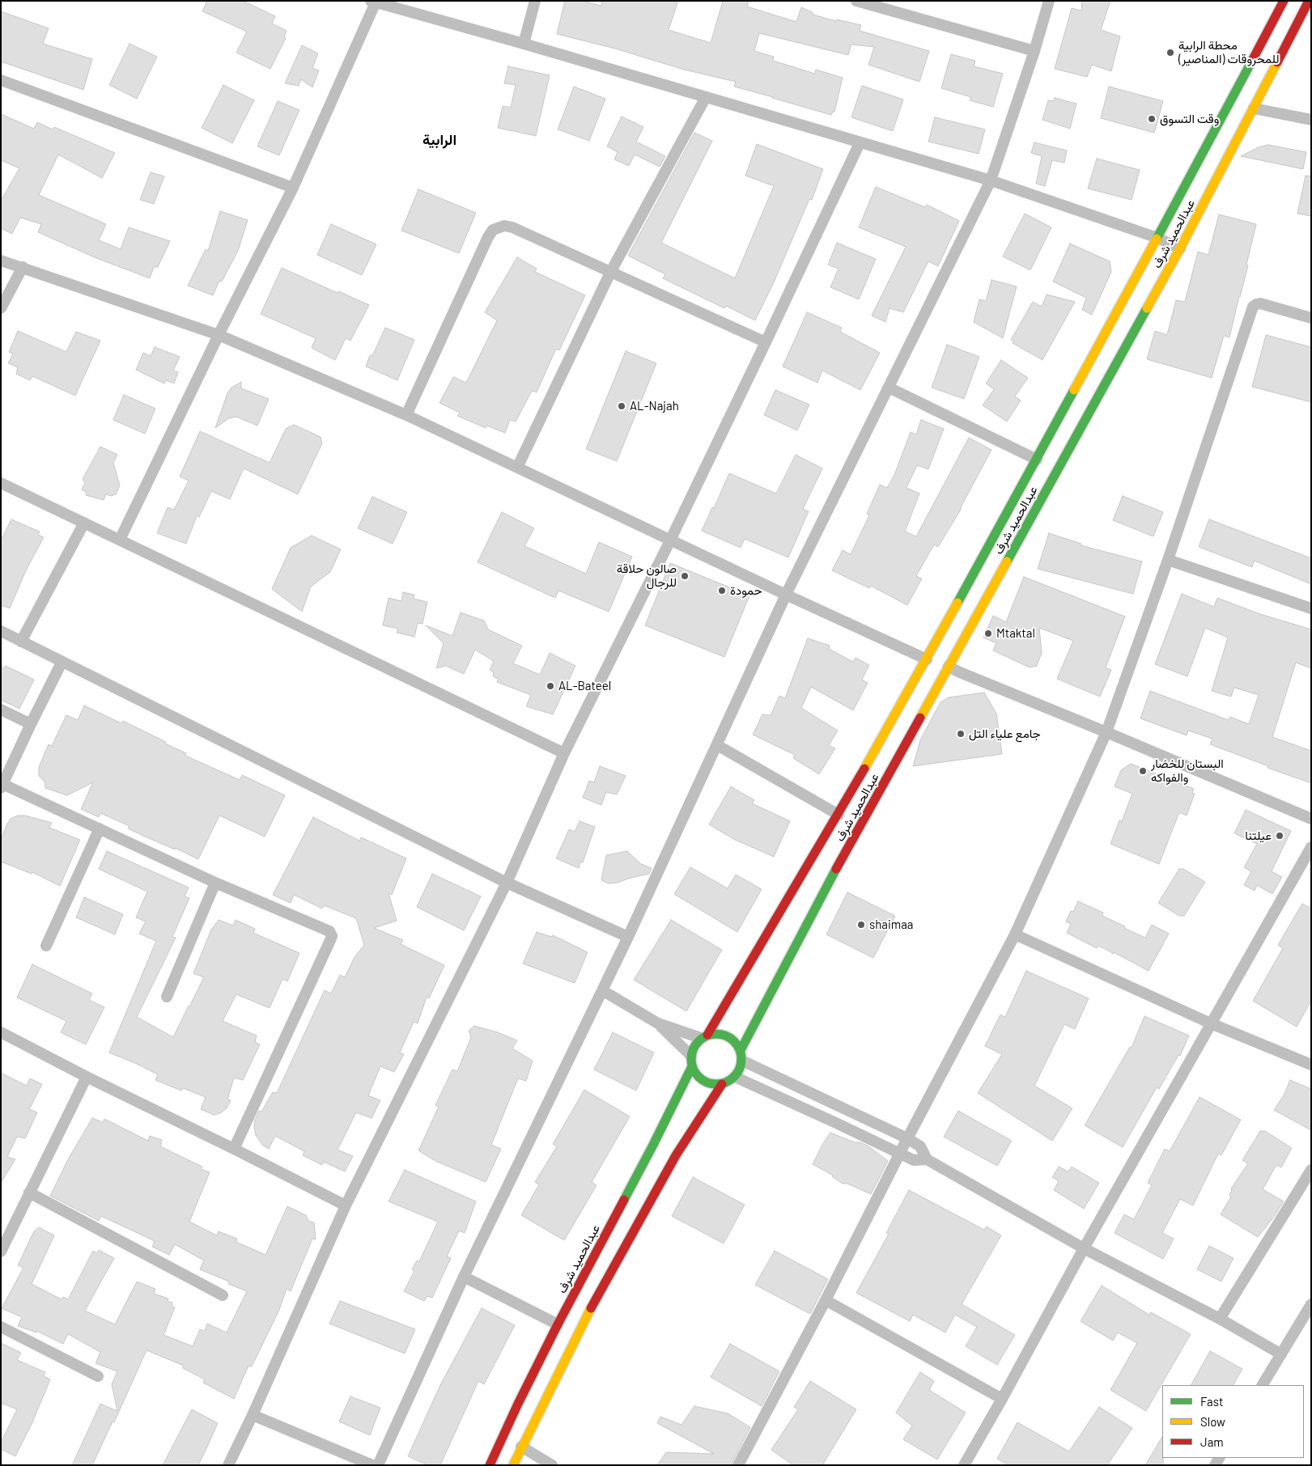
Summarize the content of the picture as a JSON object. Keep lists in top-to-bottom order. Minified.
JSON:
{"streets":{"main road":["عبدالحميد شرف"]},"districts":["الرابية"],"places":["محطة الرابية للمحروقات (المناصير)","وقت التسوق","AL-Najah","صالون حلاقة للرجال","حمودة","Mtaktal","AL-Bateel","جامع علياء التل","البستان للخضار والفواكه","عيلتنا","shaimaa"],"legend":["Fast","Slow","Jam"]}
